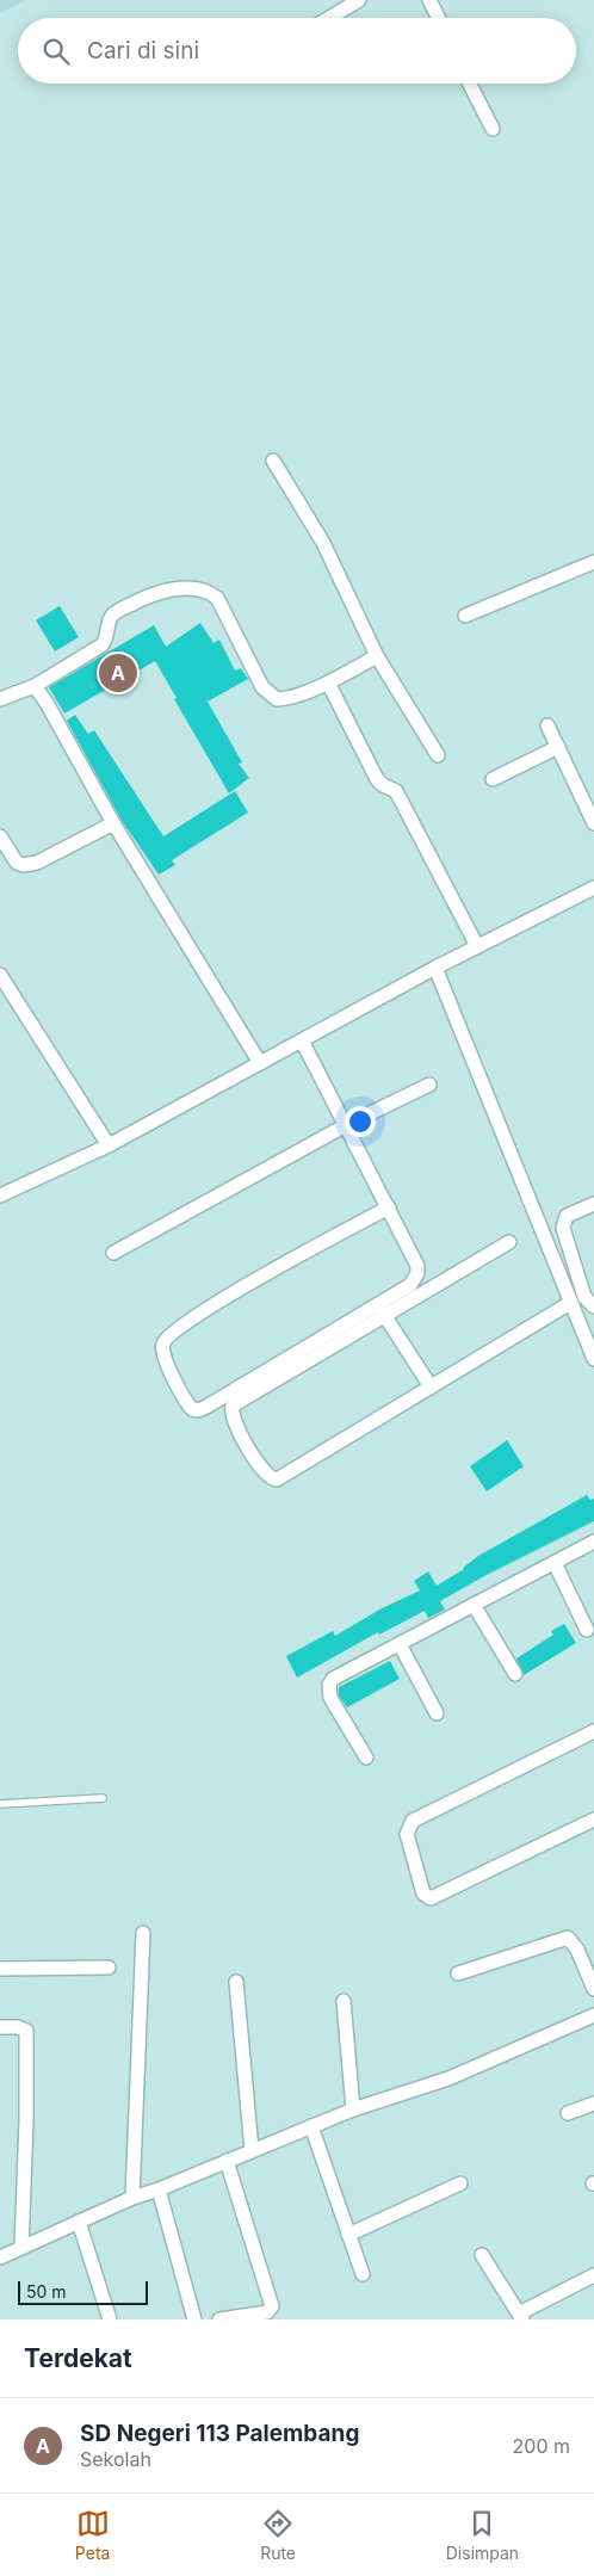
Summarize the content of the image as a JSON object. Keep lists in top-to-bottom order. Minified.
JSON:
{"scale_bar":"50 m","page":{"search":"Cari di sini","pins":"A","scale":"50 m","heading":"Terdekat","list":[{"mark":"A","name":"SD Negeri 113 Palembang","note":"Sekolah","value":"200 m"}],"nav":["Peta","Rute","Disimpan"]}}
